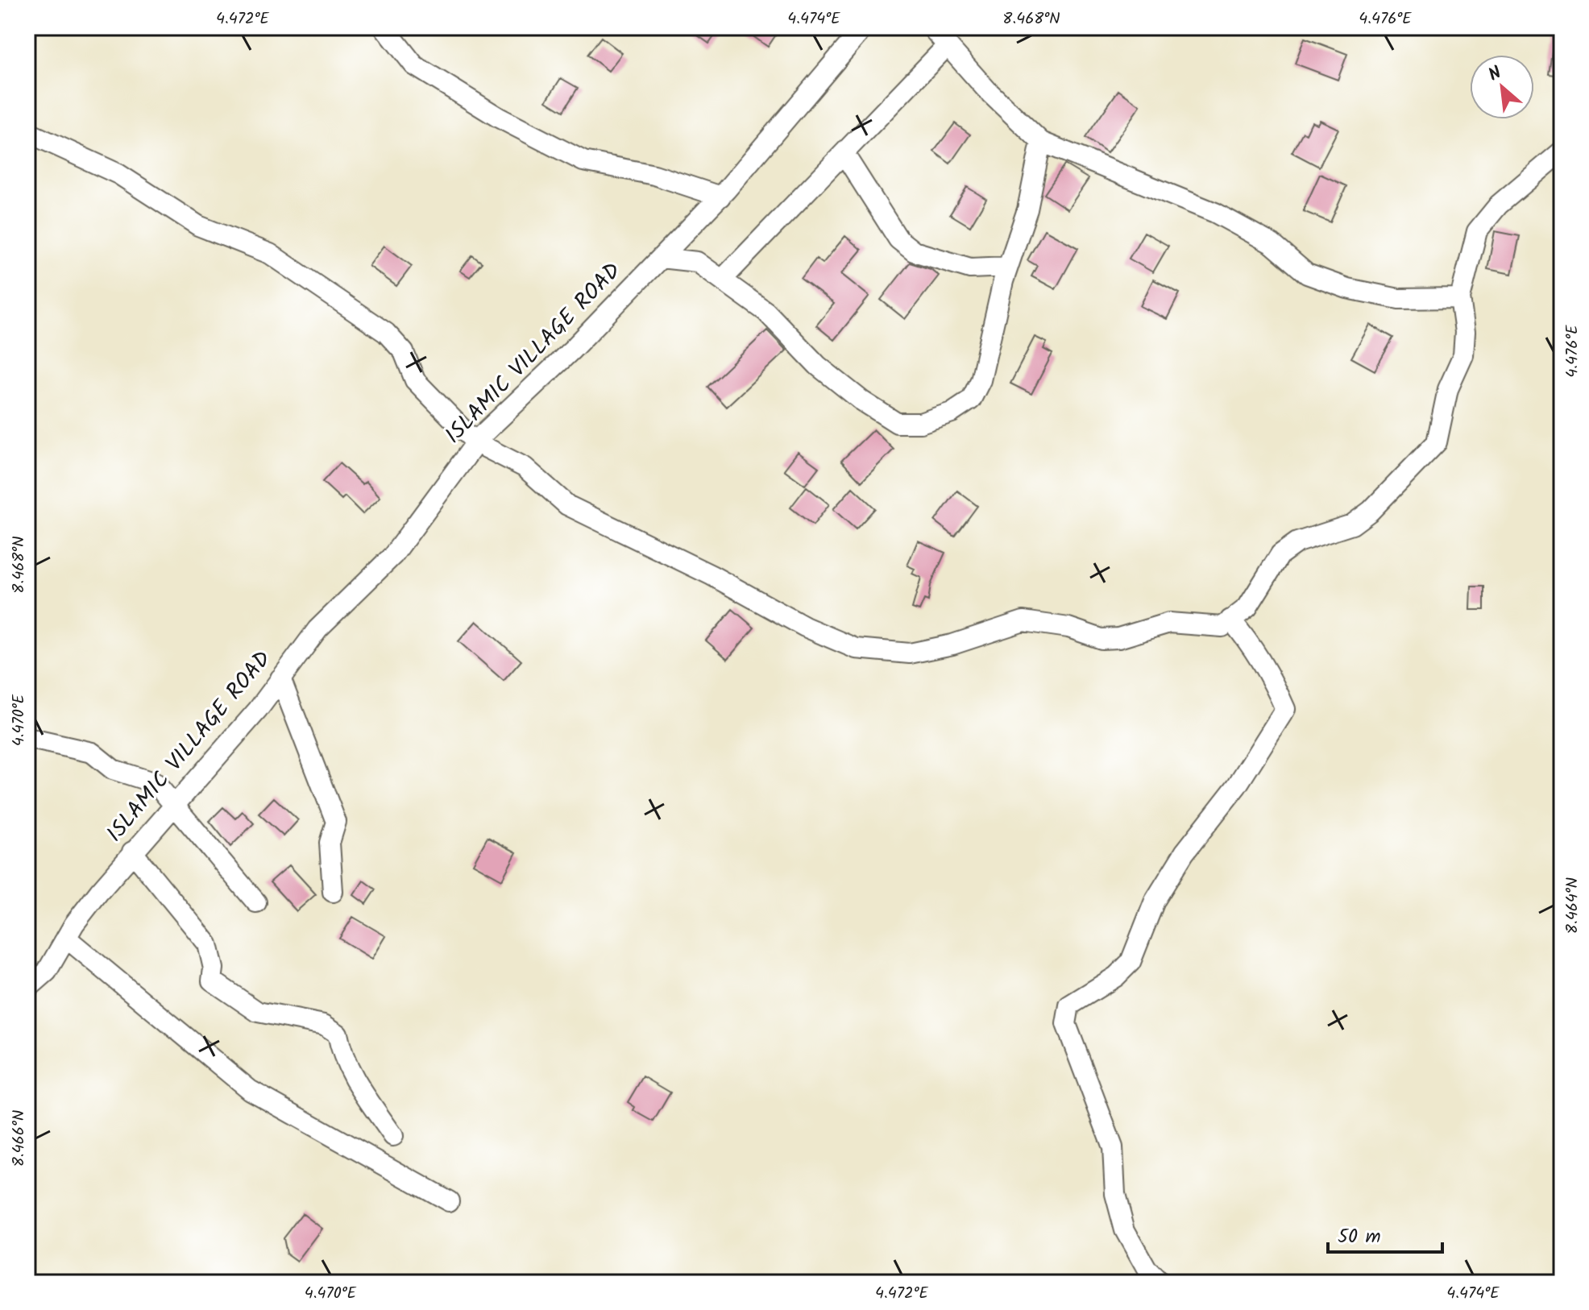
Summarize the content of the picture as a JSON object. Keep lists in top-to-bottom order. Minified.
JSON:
{"streets":{"street":["ISLAMIC VILLAGE ROAD"]},"scale_bar":"50 m","north":"top left","coordinates":["4.472°E","4.474°E","8.468°N","4.476°E","4.470°E","8.464°N","8.466°N"]}
